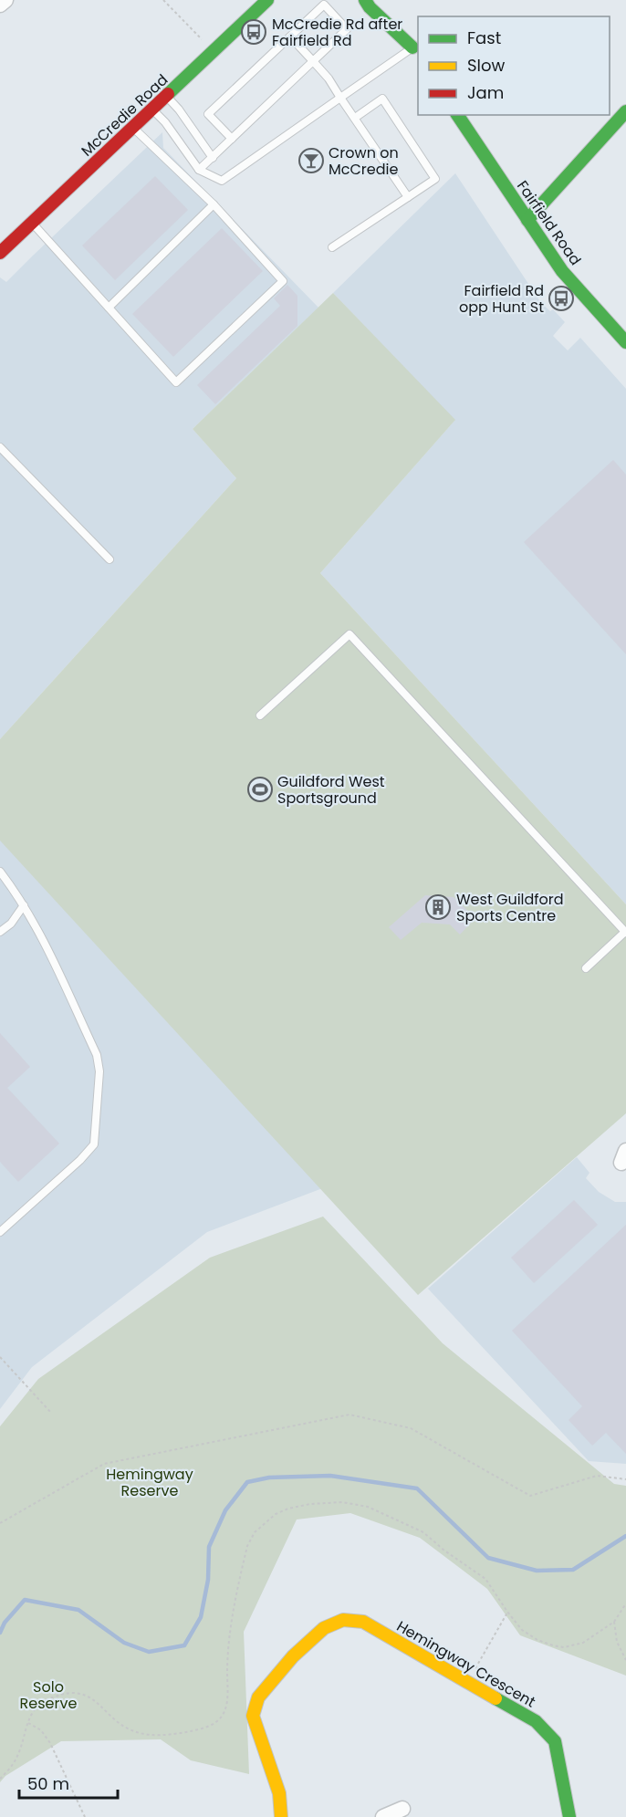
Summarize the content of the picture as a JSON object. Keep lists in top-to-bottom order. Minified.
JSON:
{"streets":{"street":["McCredie Road","Fairfield Road","Hemingway Crescent"]},"parks":["Hemingway Reserve","Solo Reserve"],"places":{"bus stop":["McCredie Rd after Fairfield Rd","Fairfield Rd opp Hunt St"],"bar":["Crown on McCredie"],"sports":["Guildford West Sportsground"],"building":["West Guildford Sports Centre"]},"legend":["Fast","Slow","Jam"],"scale_bar":"50 m"}
